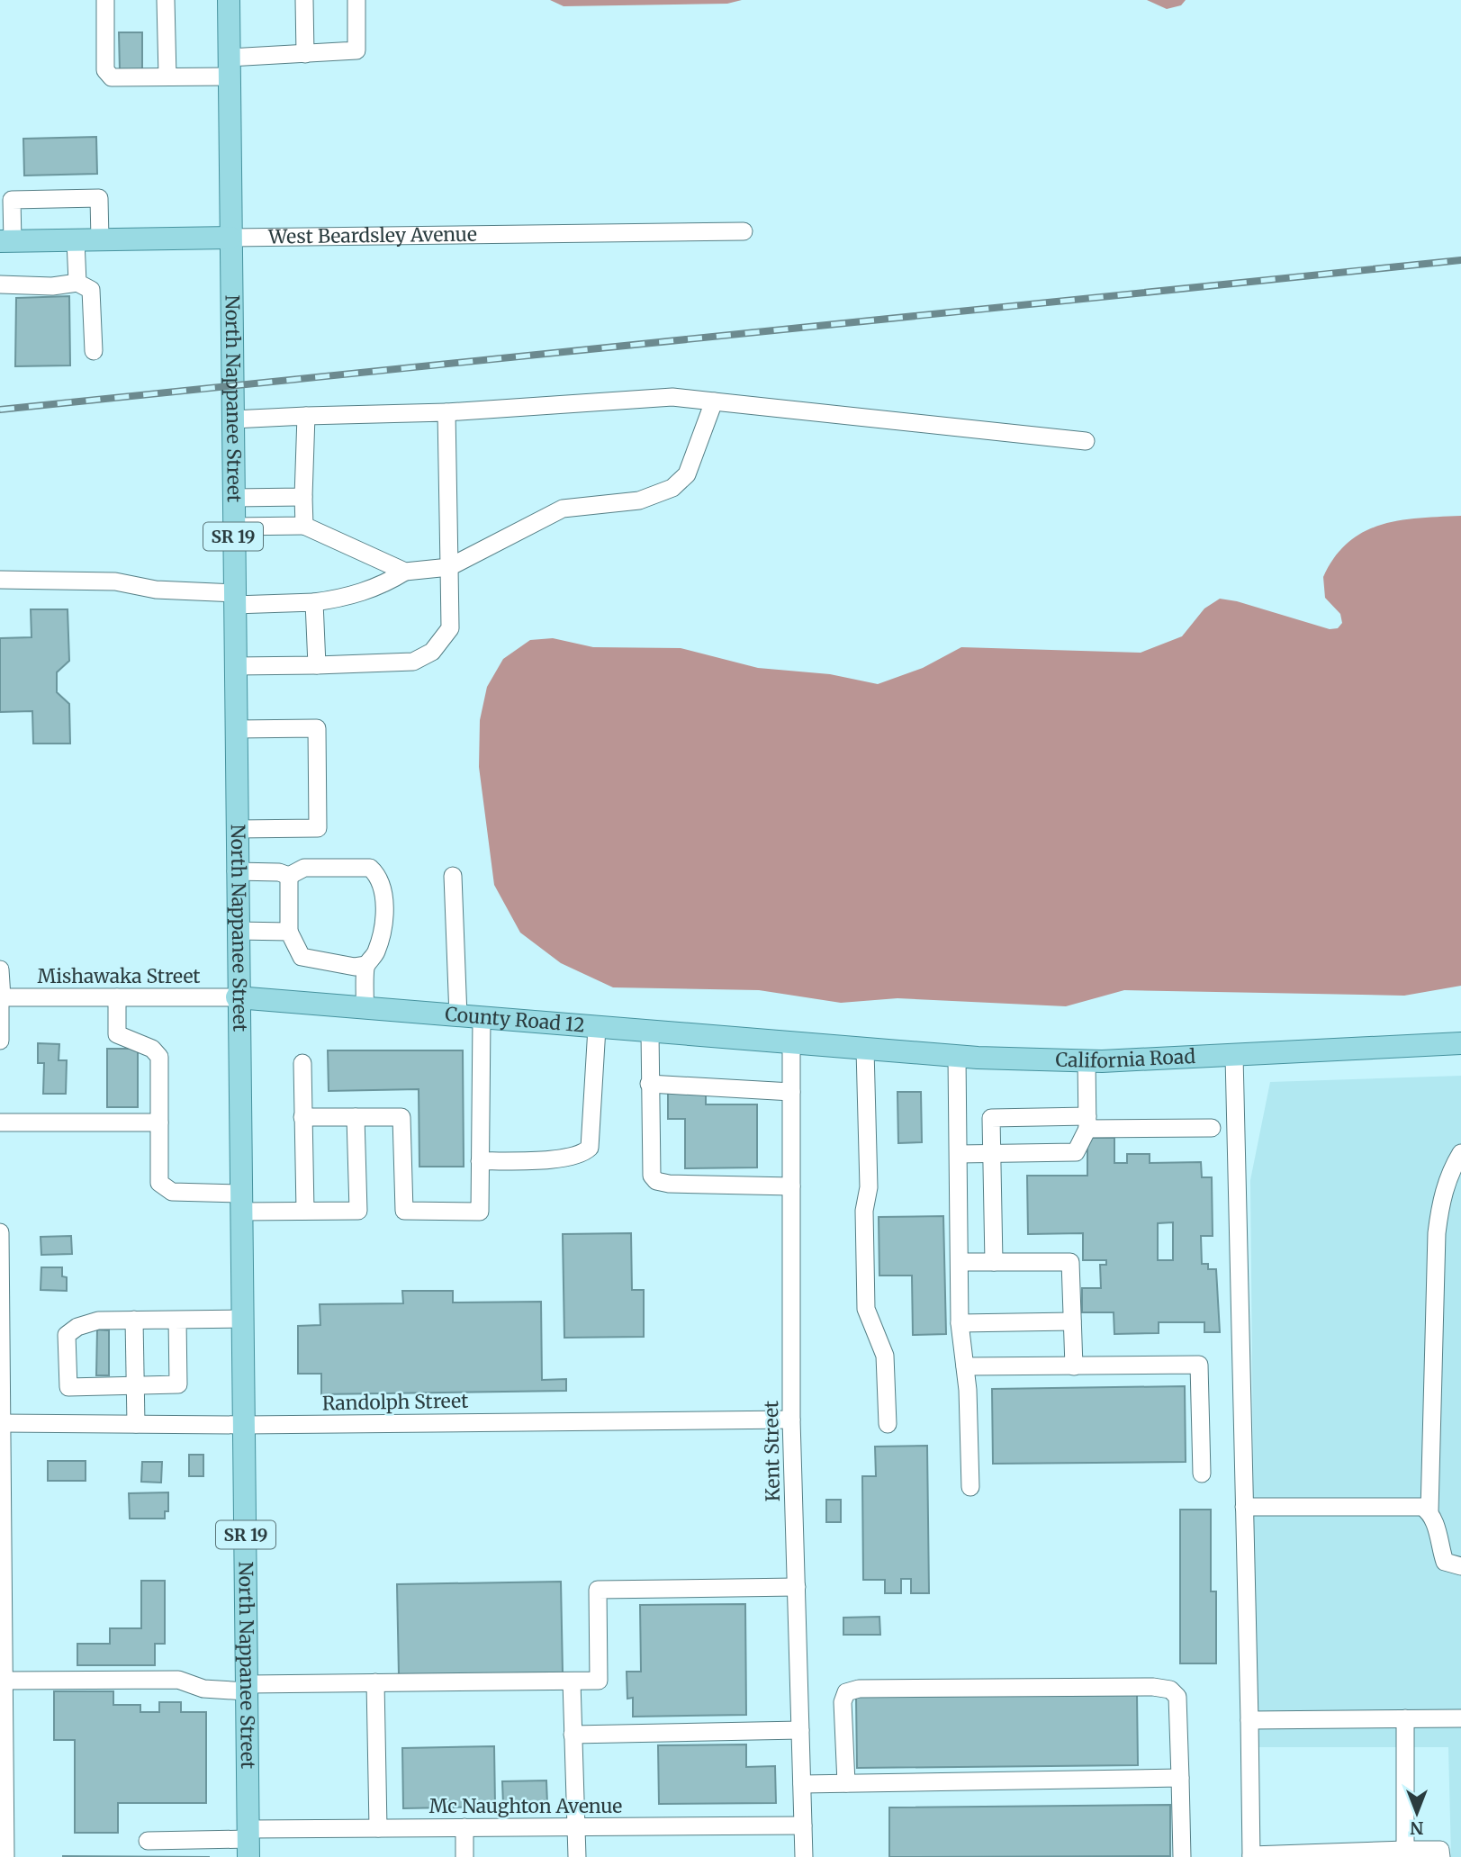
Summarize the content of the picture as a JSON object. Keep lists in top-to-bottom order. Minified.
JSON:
{"streets":{"main road":["West Beardsley Avenue","North Nappanee Street","SR 19","County Road 12","California Road"],"street":["Mishawaka Street","Randolph Street","Kent Street","Mc Naughton Avenue"]},"crossings":[["West Beardsley Avenue","North Nappanee Street"],["North Nappanee Street","Mishawaka Street"],["North Nappanee Street","County Road 12"],["North Nappanee Street","Randolph Street"],["North Nappanee Street","Mc Naughton Avenue"],["Mishawaka Street","County Road 12"],["County Road 12","California Road"],["County Road 12","Kent Street"],["California Road","Kent Street"],["Randolph Street","Kent Street"],["Kent Street","Mc Naughton Avenue"]],"north":"bottom"}
